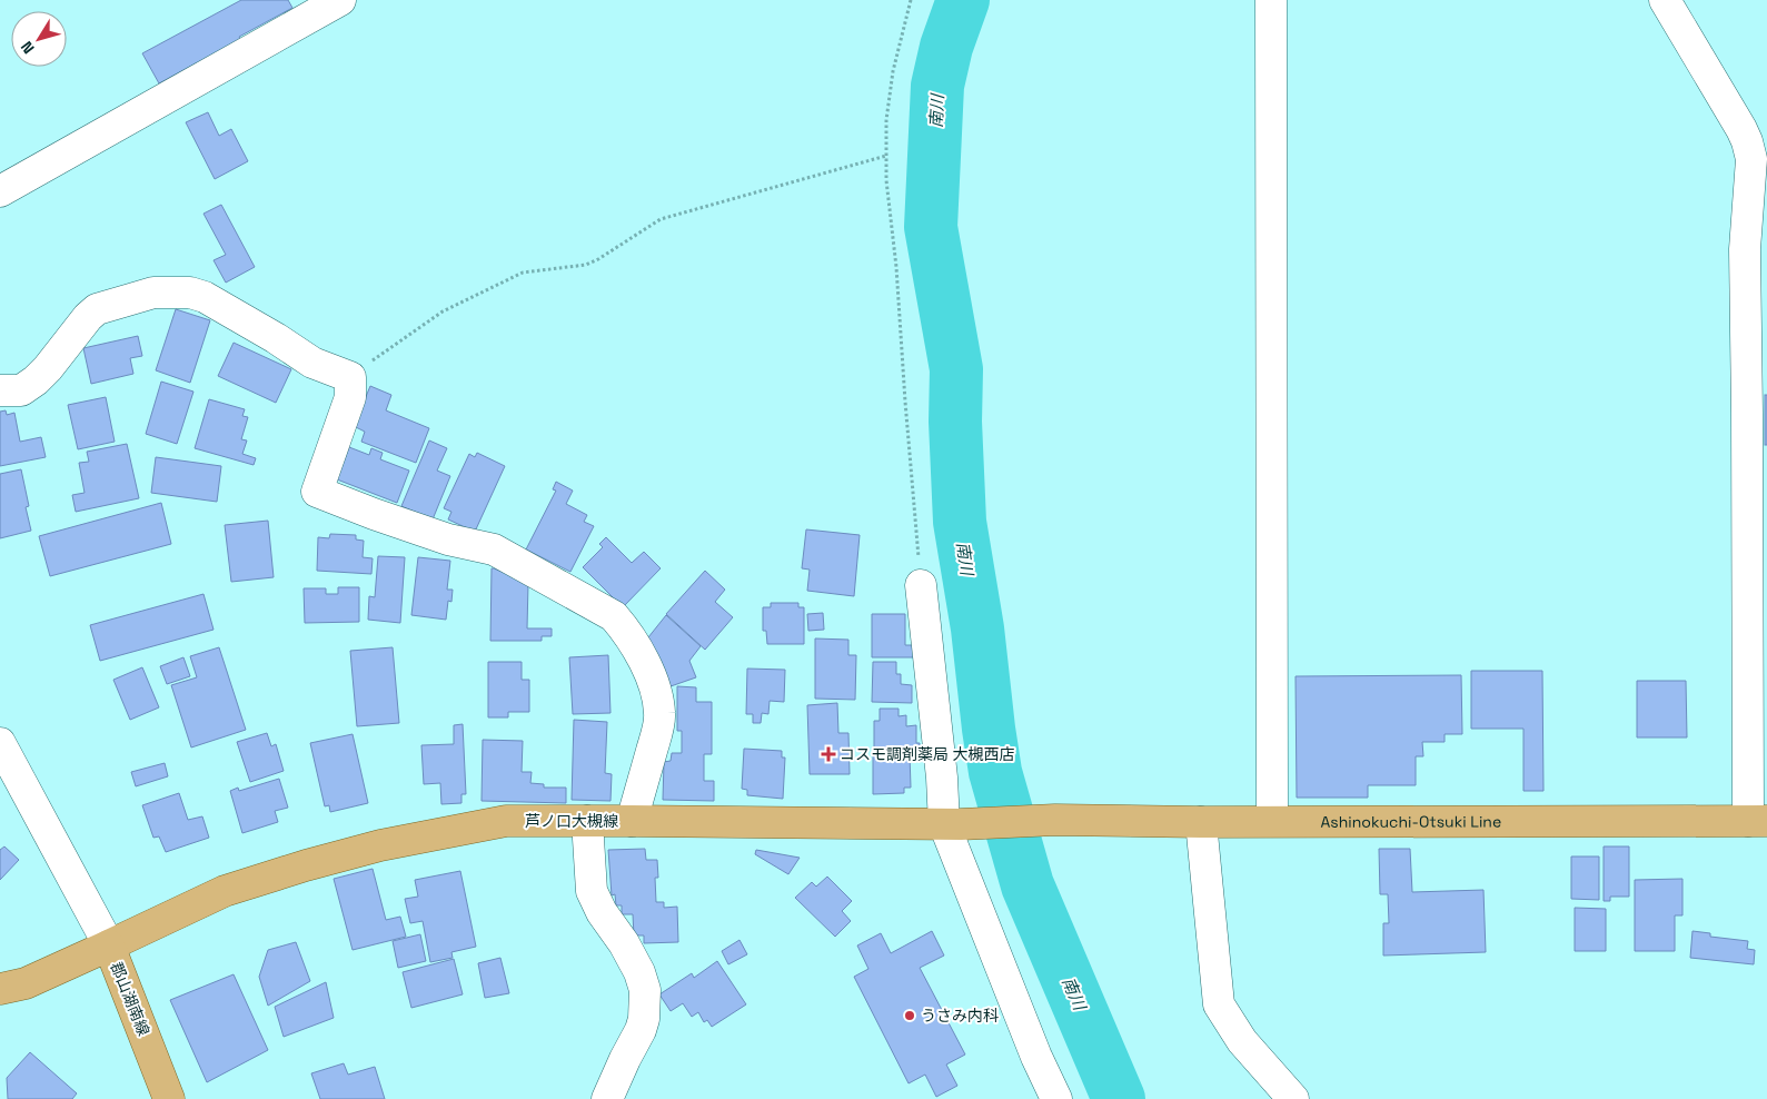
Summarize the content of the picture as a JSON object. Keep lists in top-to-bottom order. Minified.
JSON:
{"streets":{"main road":["芦ノ口大槻線","Ashinokuchi-Otsuki Line","郡山湖南線"]},"crossings":[["芦ノ口大槻線","Ashinokuchi-Otsuki Line"],["芦ノ口大槻線","郡山湖南線"]],"water":["南川"],"places":{"health":["コスモ調剤薬局 大槻西店"],"other":["うさみ内科"]},"north":"bottom left"}
